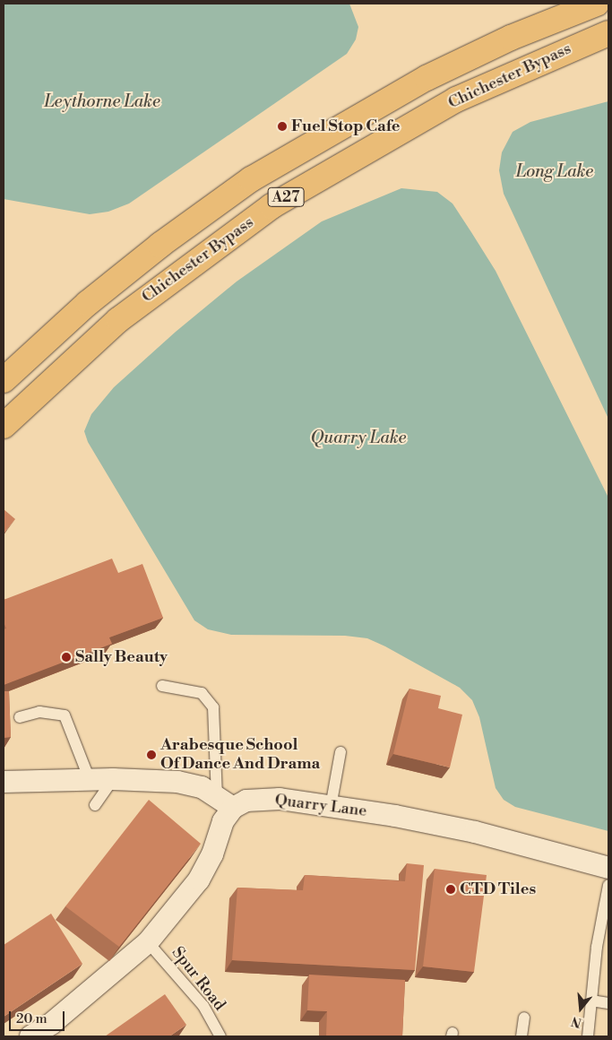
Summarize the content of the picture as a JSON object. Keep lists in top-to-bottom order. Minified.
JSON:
{"streets":{"highway":["Chichester Bypass","A27"],"street":["Quarry Lane"],"lane":["Spur Road"]},"water":["Leythorne Lake","Long Lake","Quarry Lake"],"places":["Fuel Stop Cafe","Sally Beauty","Arabesque School Of Dance And Drama","CTD Tiles"],"scale_bar":"20 m","north":"bottom"}
